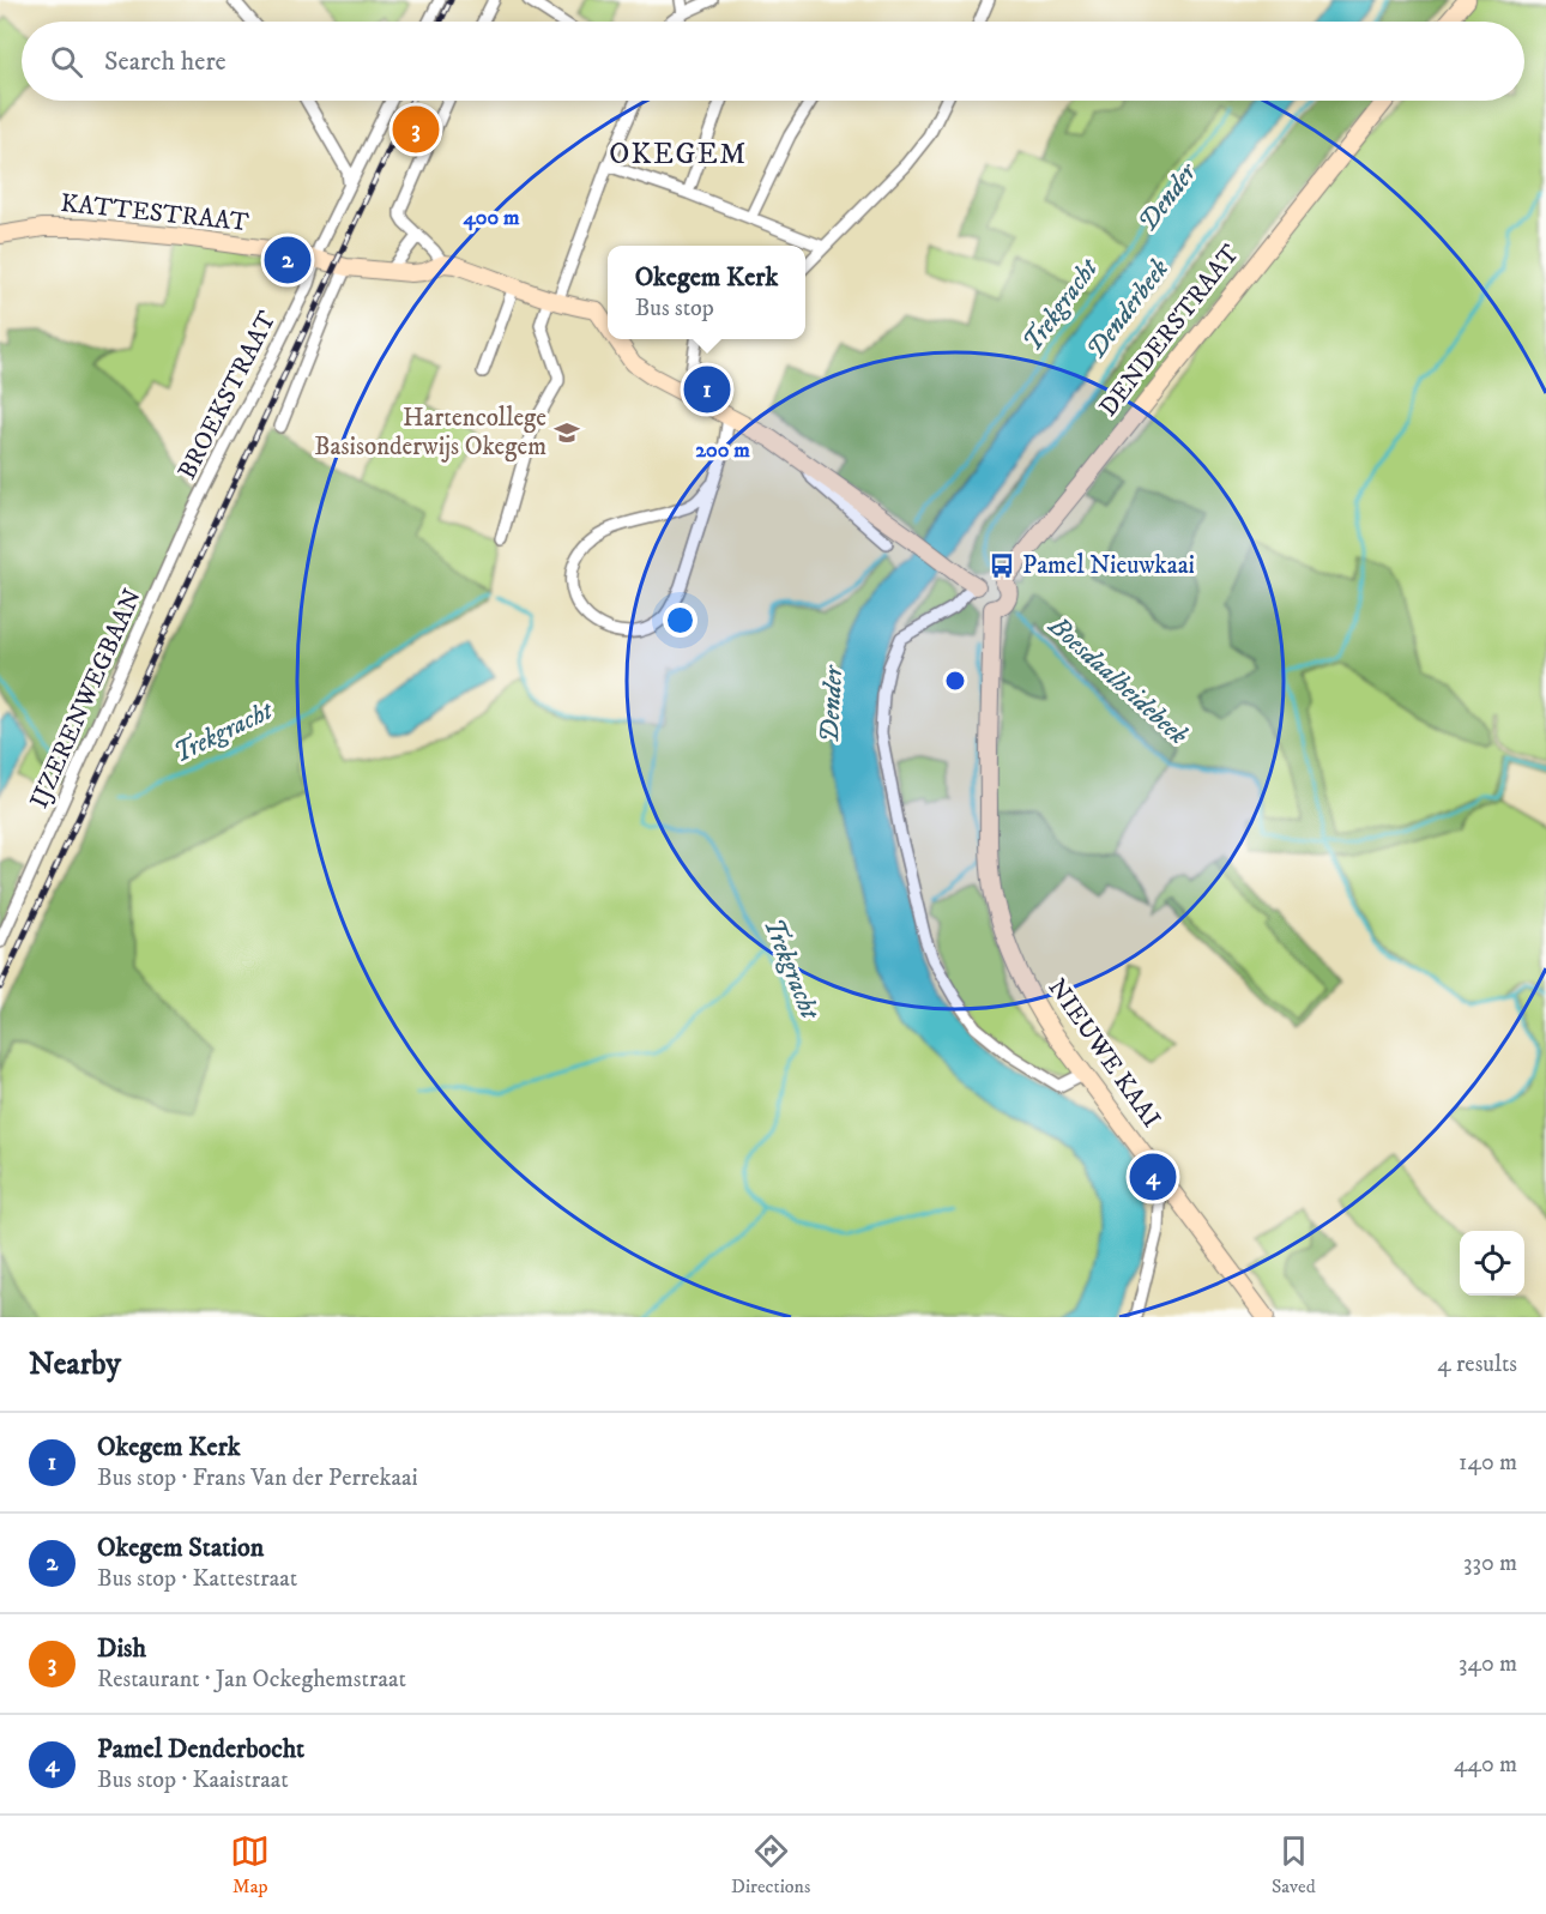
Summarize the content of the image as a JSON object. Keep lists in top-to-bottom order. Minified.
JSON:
{"streets":{"main road":["KATTESTRAAT","DENDERSTRAAT","NIEUWE KAAI"],"street":["BROEKSTRAAT","IJZERENWEGBAAN"]},"crossings":[["KATTESTRAAT","BROEKSTRAAT"],["DENDERSTRAAT","NIEUWE KAAI"],["BROEKSTRAAT","IJZERENWEGBAAN"]],"districts":["OKEGEM"],"water":["Dender","Trekgracht","Denderbeek","Boesdaalheidebeek"],"places":{"school or university":["Hartencollege Basisonderwijs Okegem"],"bus stop":["Pamel Nieuwkaai"]},"page":{"search":"Search here","pins":["3","2","1","4"],"popup":["Okegem Kerk","Bus stop"],"heading":["Nearby","4 results"],"list":[{"mark":"1","name":"Okegem Kerk","note":"Bus stop · Frans Van der Perrekaai","value":"140 m"},{"mark":"2","name":"Okegem Station","note":"Bus stop · Kattestraat","value":"330 m"},{"mark":"3","name":"Dish","note":"Restaurant · Jan Ockeghemstraat","value":"340 m"},{"mark":"4","name":"Pamel Denderbocht","note":"Bus stop · Kaaistraat","value":"440 m"}],"nav":["Map","Directions","Saved"]},"rings":["400 m","200 m"]}
